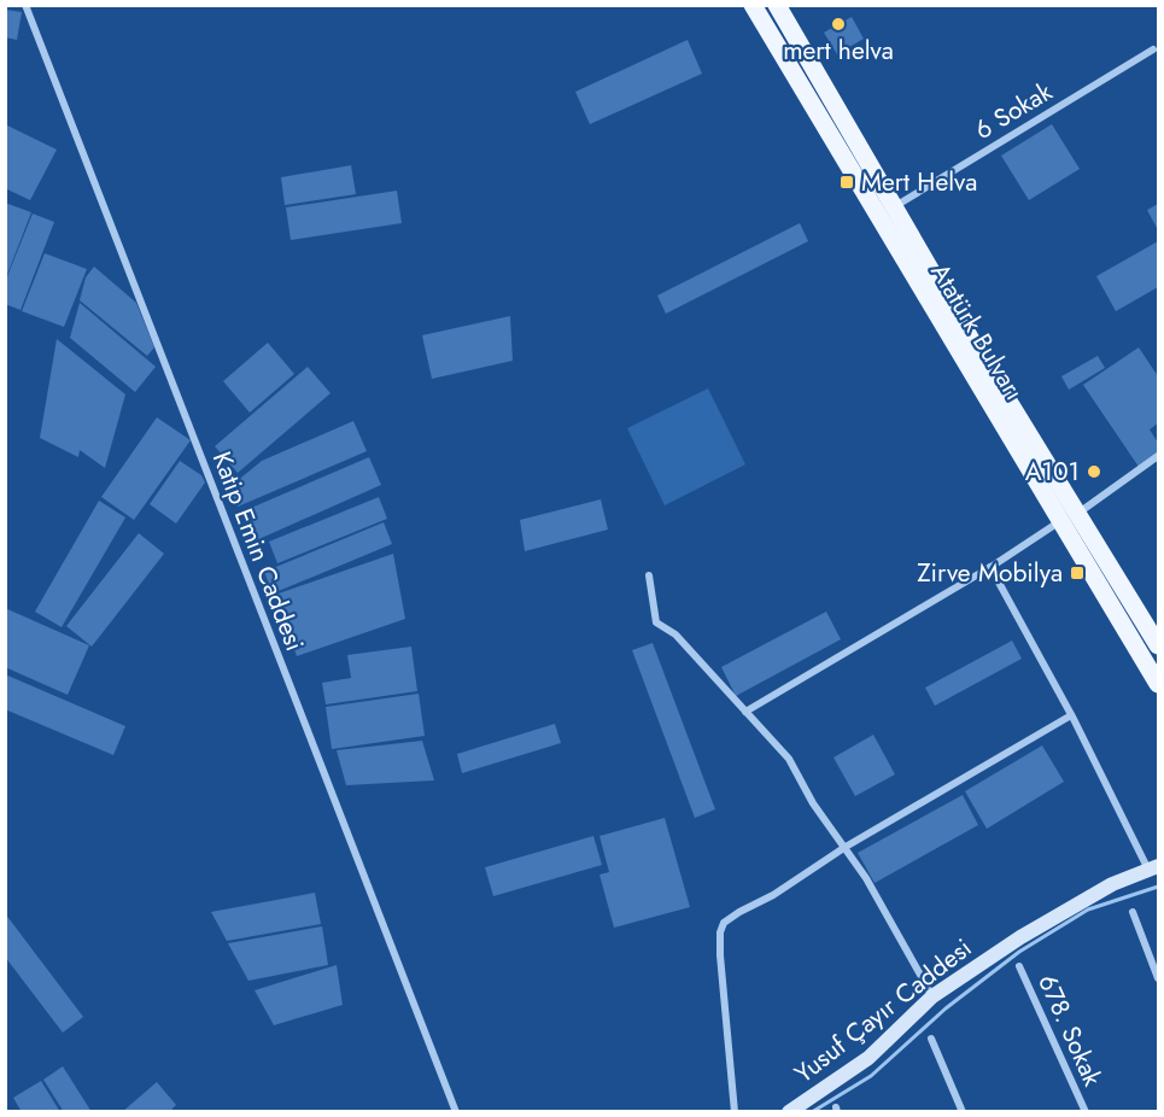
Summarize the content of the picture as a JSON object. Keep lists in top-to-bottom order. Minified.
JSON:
{"streets":{"main road":["Atatürk Bulvarı"],"street":["6 Sokak","Katip Emin Caddesi","Yusuf Çayır Caddesi","678. Sokak"]},"crossings":[["6 Sokak","Atatürk Bulvarı"]],"places":{"other":["mert helva","A101"],"transit":["Mert Helva","Zirve Mobilya"]}}
